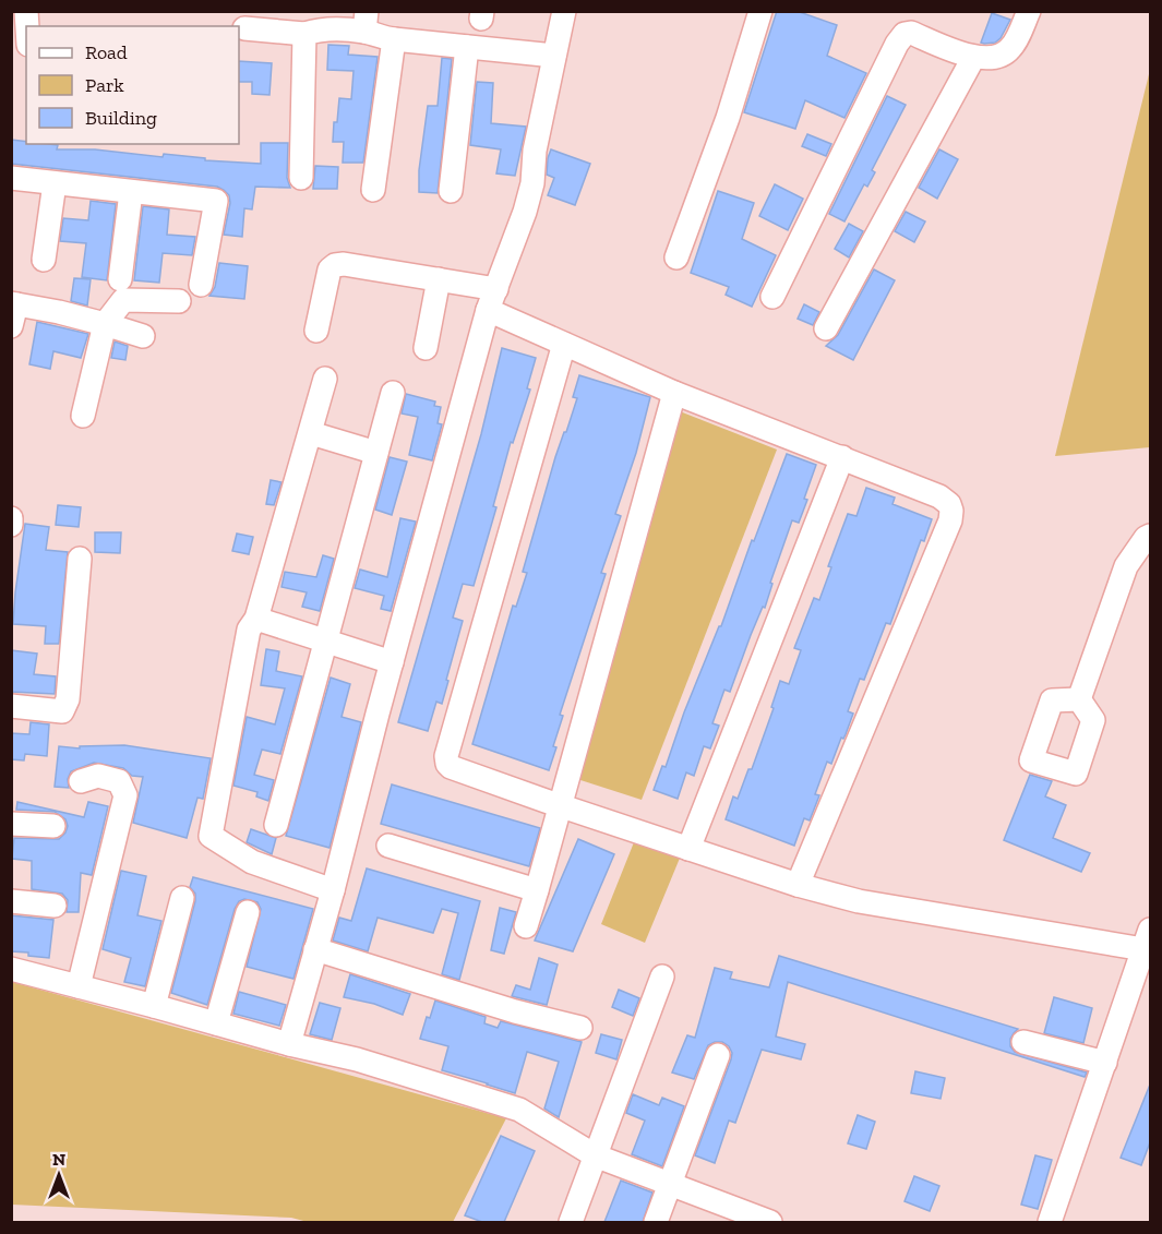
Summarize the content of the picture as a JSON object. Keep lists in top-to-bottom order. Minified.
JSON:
{"legend":["Road","Park","Building"],"north":"top"}
